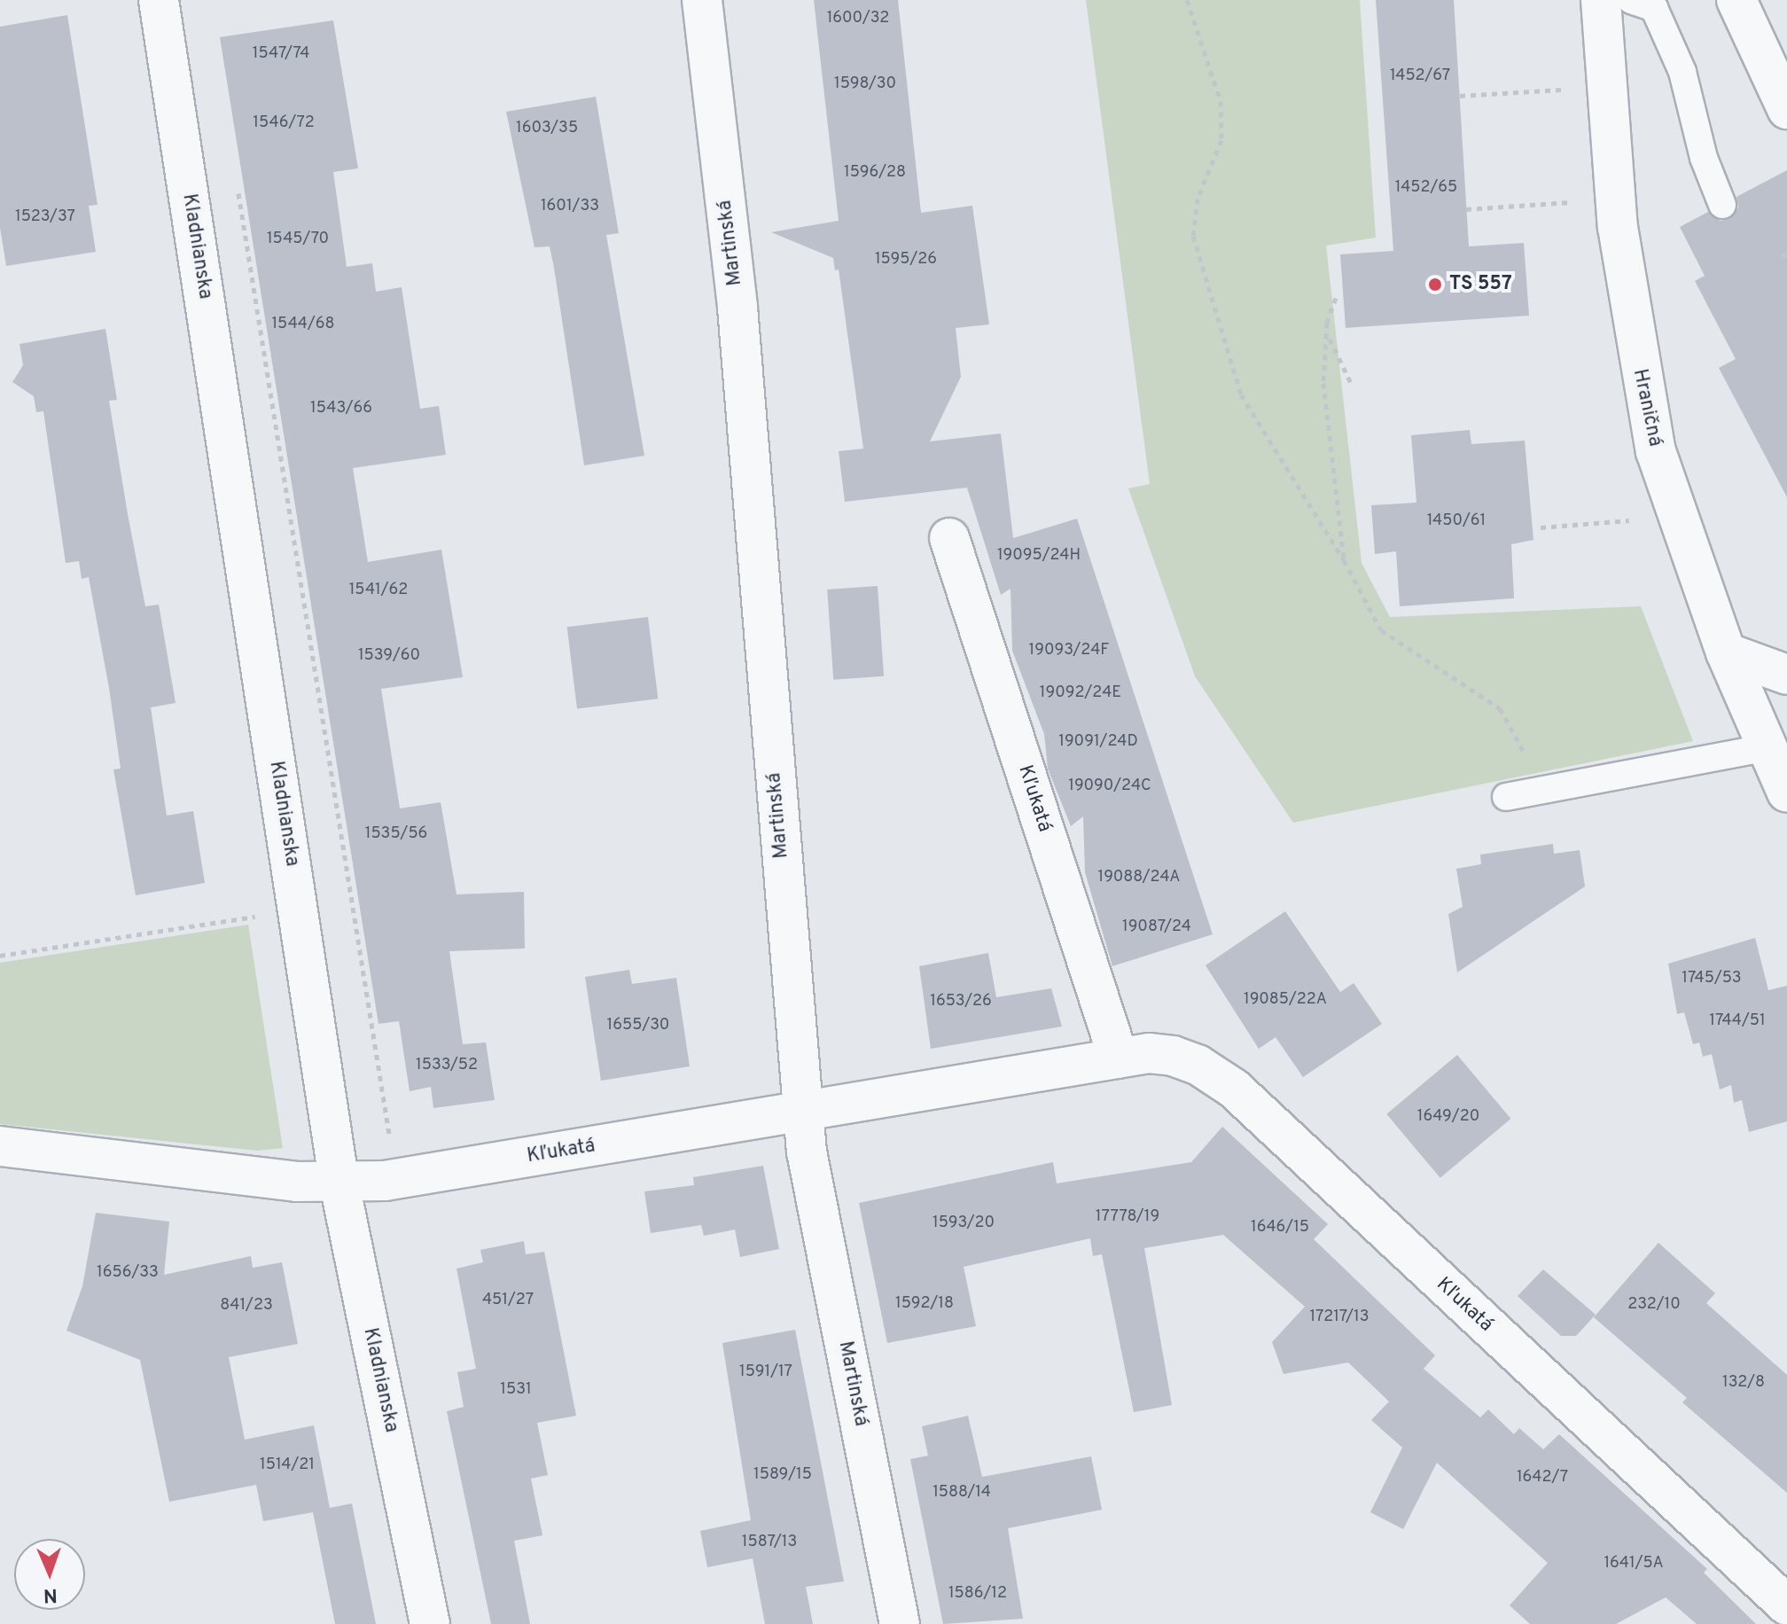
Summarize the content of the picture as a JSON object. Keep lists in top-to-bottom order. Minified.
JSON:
{"streets":{"street":["Martinská","Kladnianska","Hraničná","Kľukatá"]},"crossings":[["Martinská","Kľukatá"],["Kladnianska","Kľukatá"]],"places":["TS 557"],"house_numbers":["1600/32","1547/74","1452/67","1598/30","1546/72","1603/35","1596/28","1452/65","1601/33","1523/37","1545/70","1595/26","1544/68","1543/66","1450/61","19095/24H","1541/62","19093/24F","1539/60","19092/24E","19091/24D","19090/24C","1535/56","19088/24A","19087/24","1745/53","19085/22A","1653/26","1744/51","1655/30","1533/52","1649/20","17778/19","1593/20","1646/15","1656/33","451/27","1592/18","232/10","841/23","17217/13","1591/17","132/8","1531","1514/21","1589/15","1642/7","1588/14","1587/13","1641/5A","1586/12"],"north":"bottom"}
